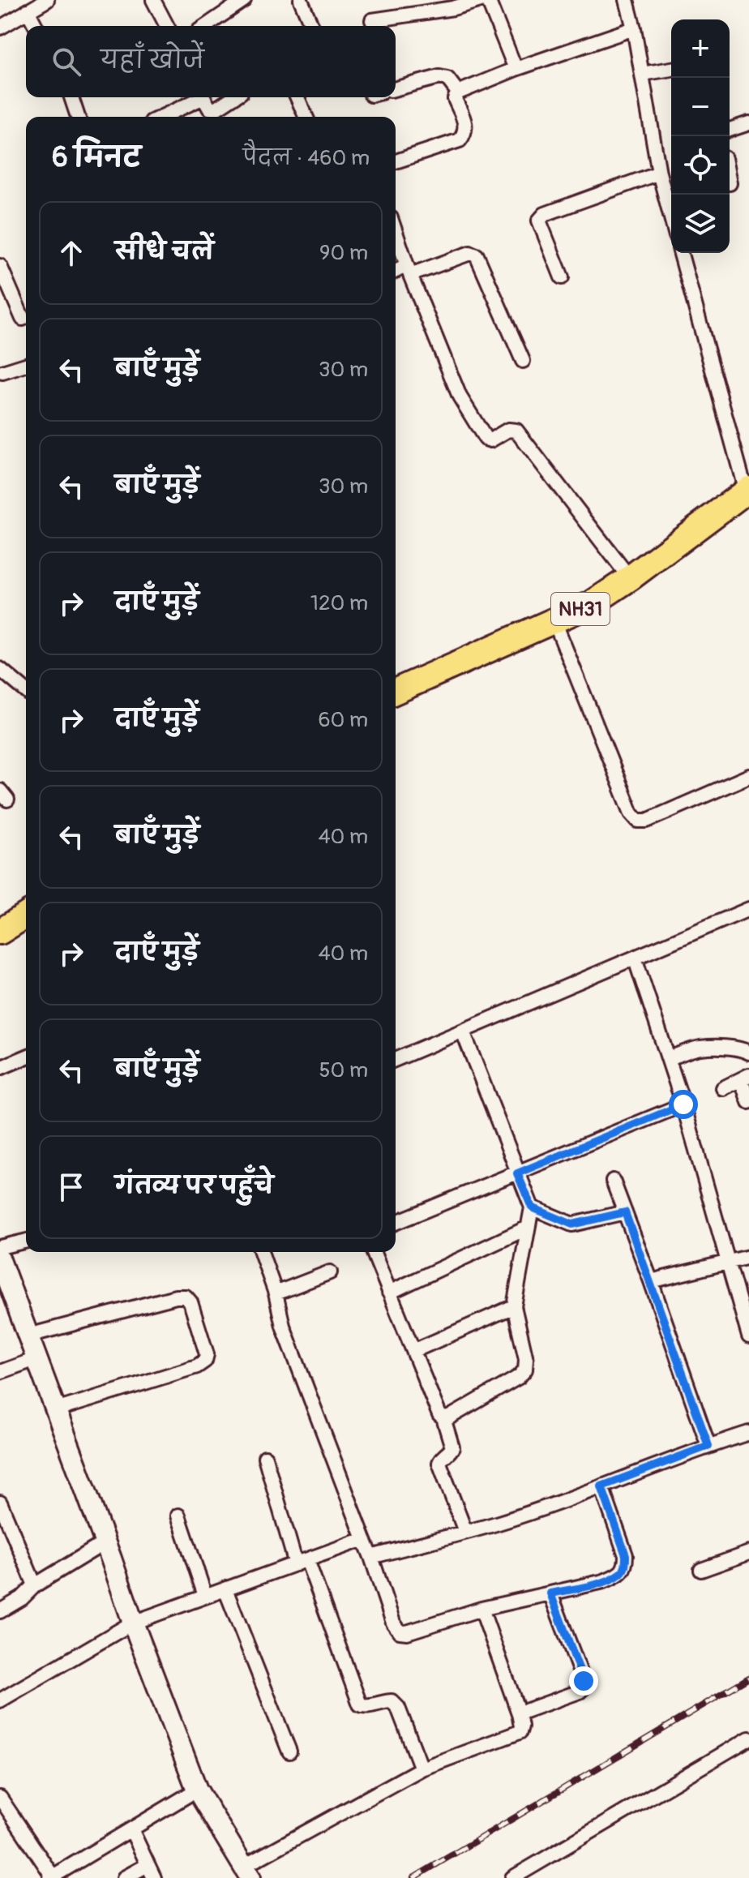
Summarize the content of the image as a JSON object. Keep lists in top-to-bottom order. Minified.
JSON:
{"streets":{"highway":["NH31"]},"page":{"map_buttons":["+","−"],"search":"यहाँ खोजें","heading":["6 मिनट","पैदल · 460 m"],"list":[["सीधे चलें","90 m"],["बाएँ मुड़ें","30 m"],["बाएँ मुड़ें","30 m"],["दाएँ मुड़ें","120 m"],["दाएँ मुड़ें","60 m"],["बाएँ मुड़ें","40 m"],["दाएँ मुड़ें","40 m"],["बाएँ मुड़ें","50 m"],"गंतव्य पर पहुँचे"]}}
